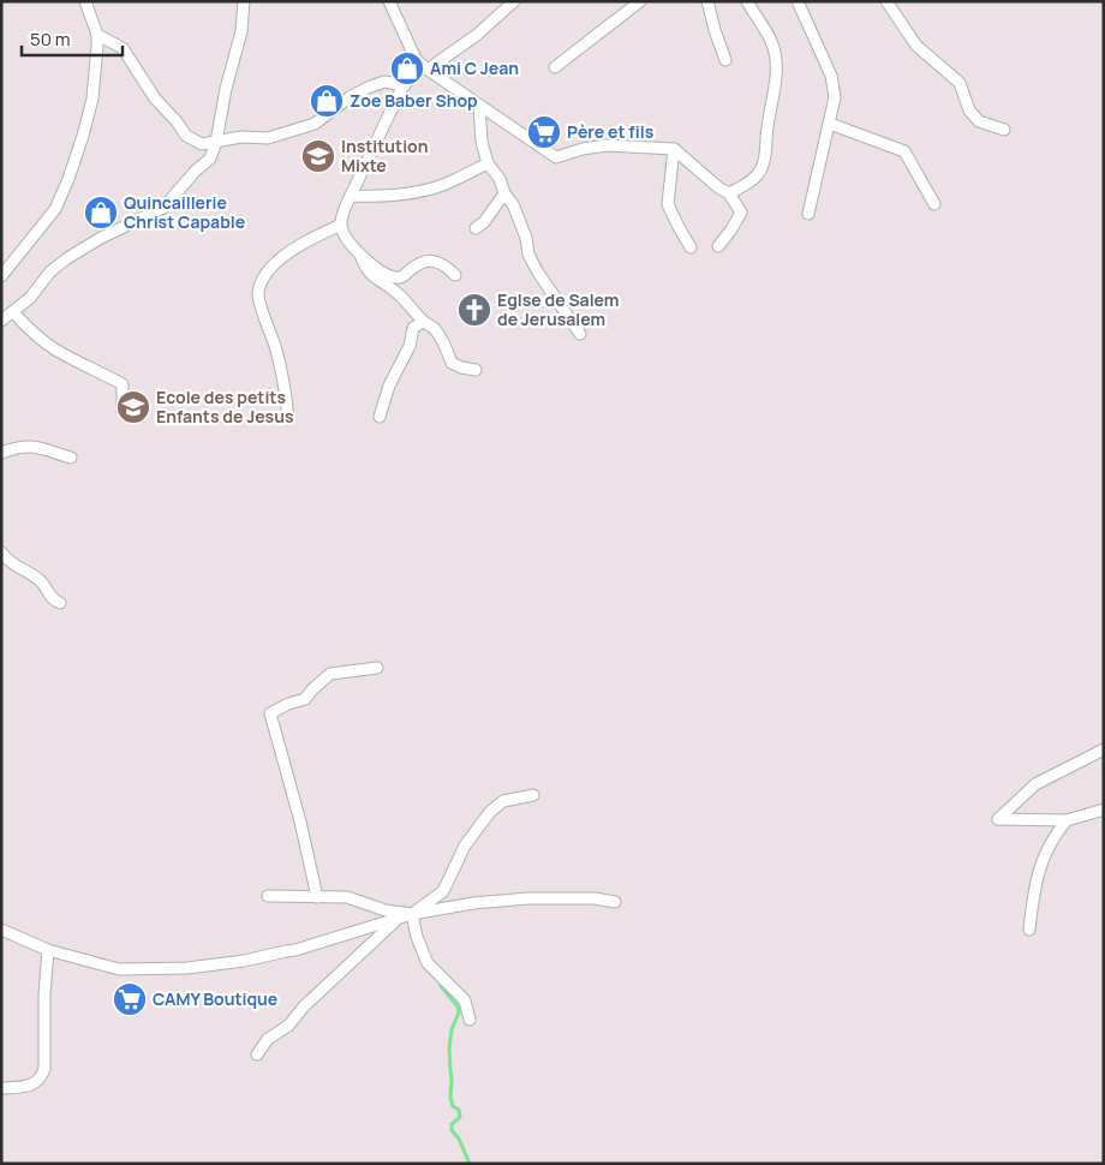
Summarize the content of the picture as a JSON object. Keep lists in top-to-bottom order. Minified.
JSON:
{"places":{"shop":["Ami C Jean","Zoe Baber Shop","Quincaillerie Christ Capable"],"supermarket":["Père et fils","CAMY Boutique"],"school or university":["Institution Mixte","Ecole des petits Enfants de Jesus"],"church":["Eglse de Salem de Jerusalem"]},"scale_bar":"50 m"}
